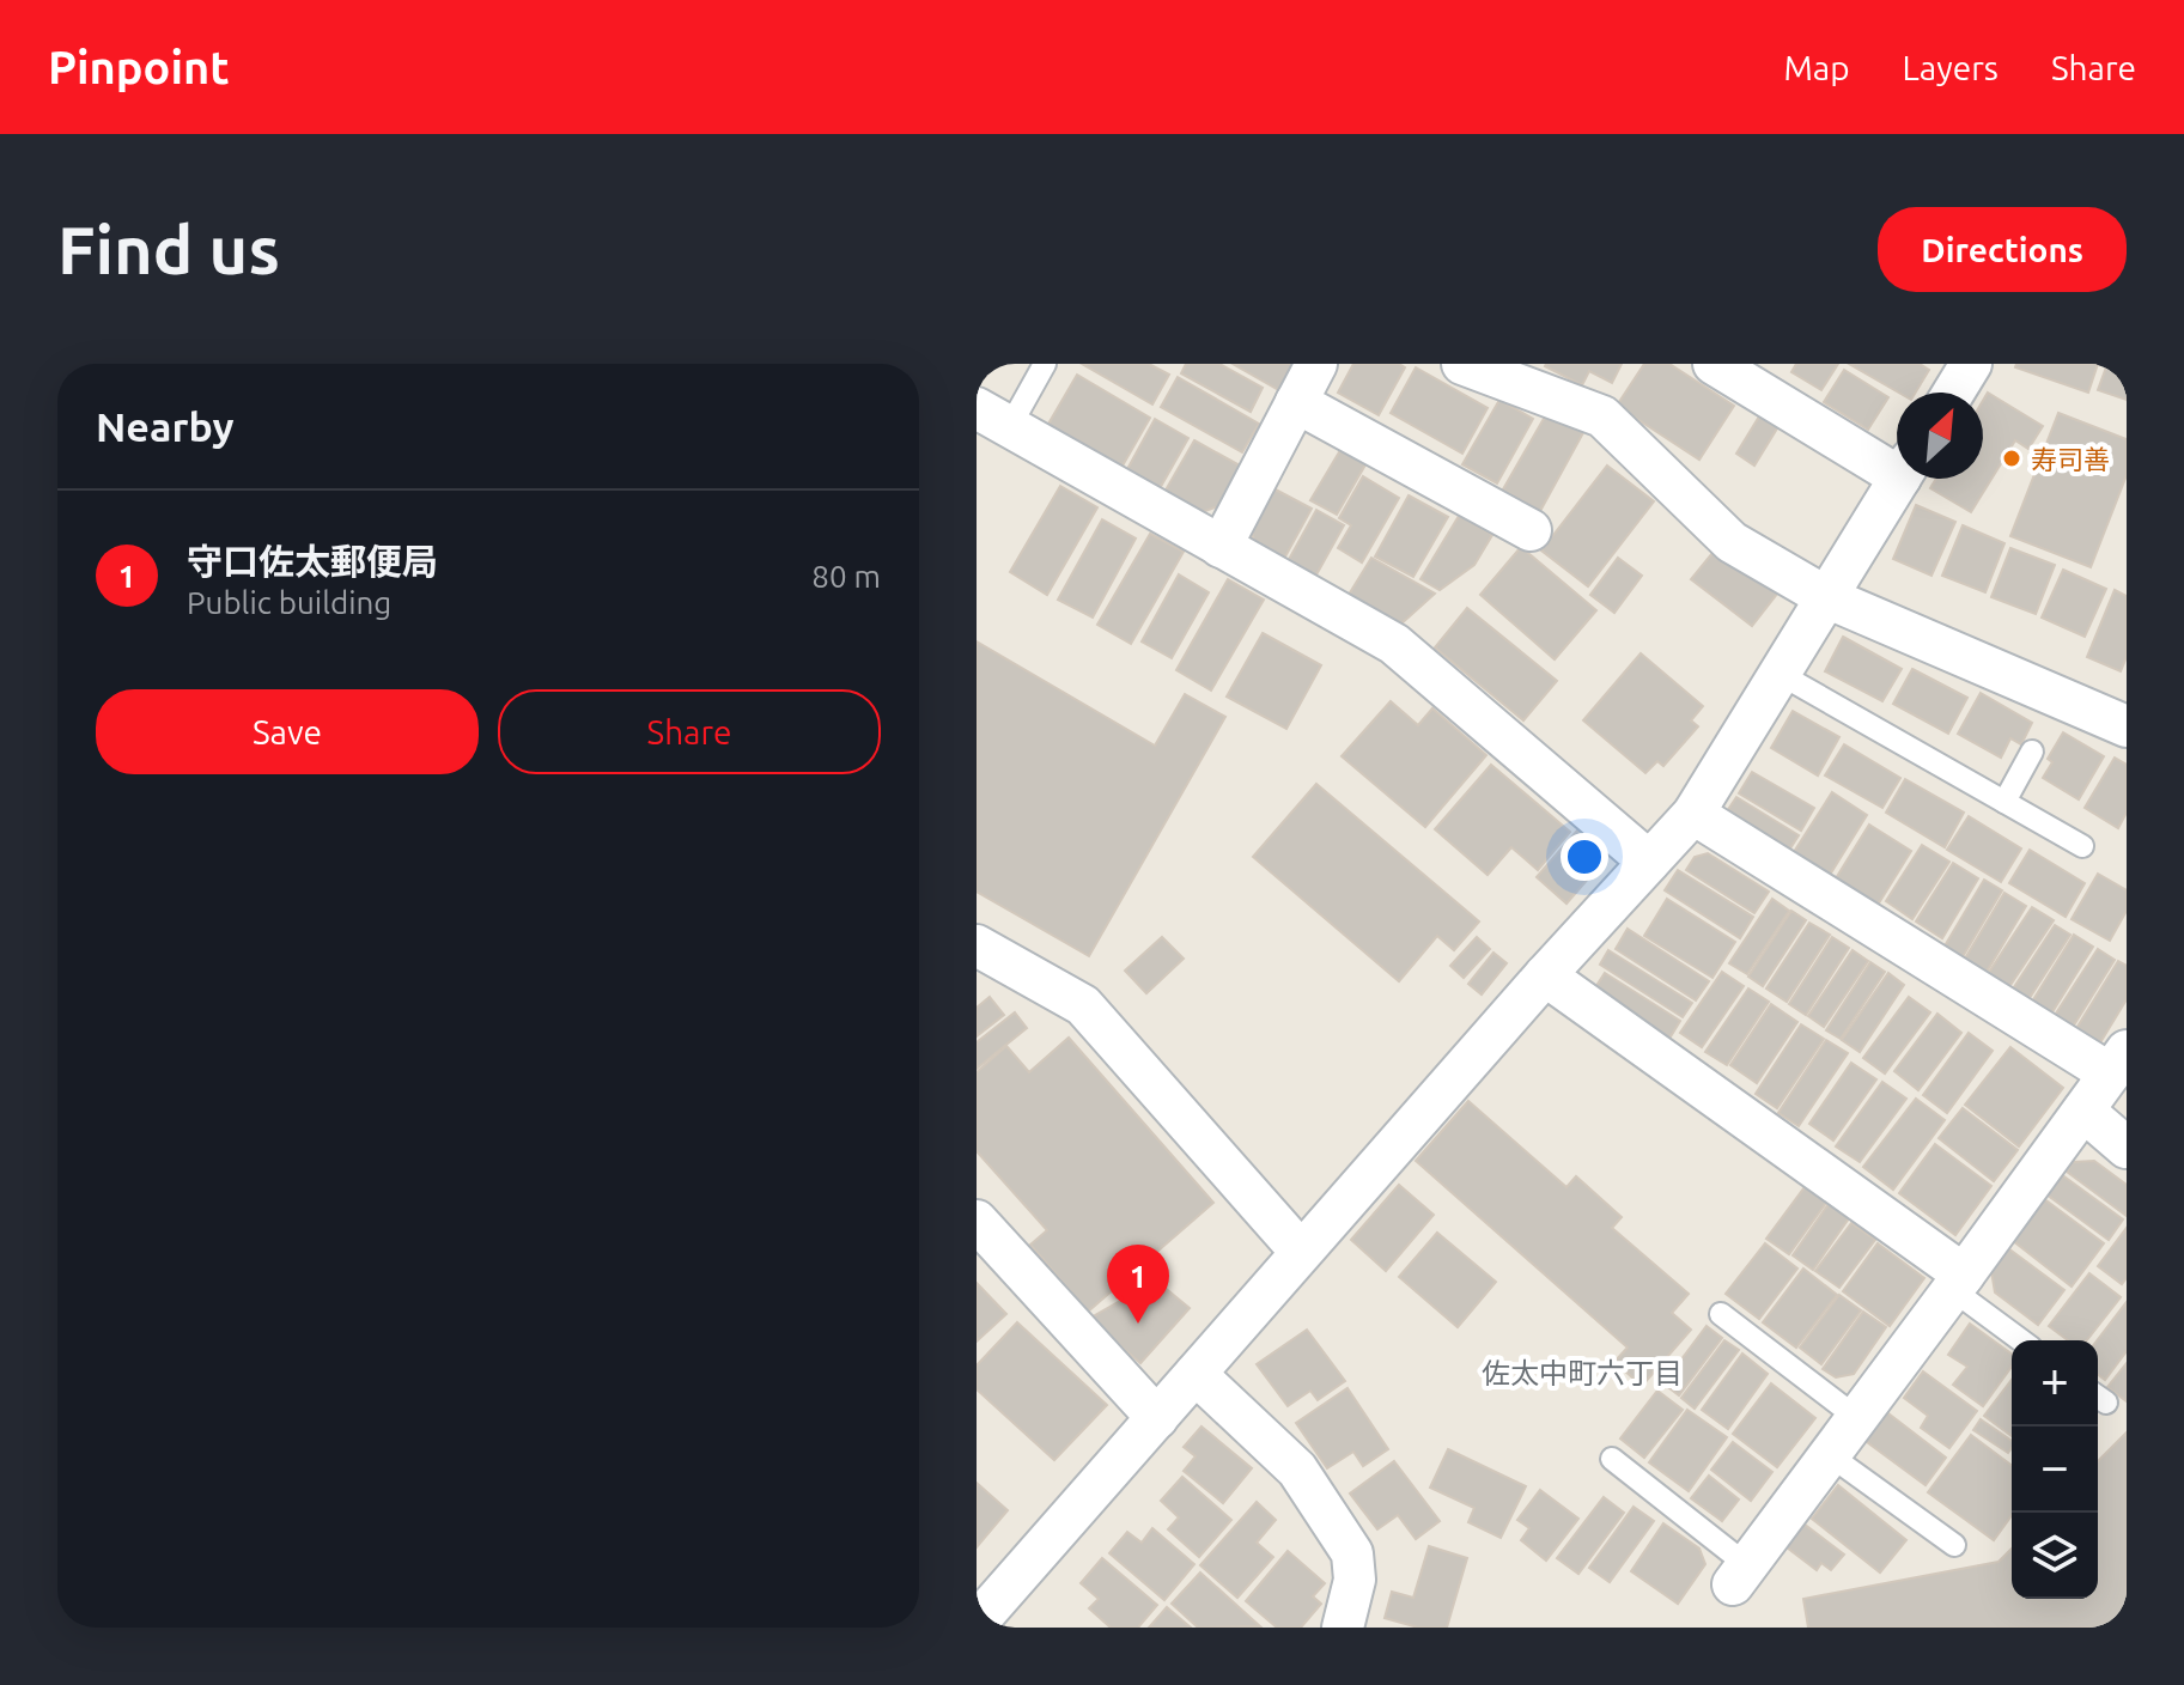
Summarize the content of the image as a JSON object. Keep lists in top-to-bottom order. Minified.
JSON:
{"districts":["佐太中町六丁目"],"places":["寿司善"],"north":"top right","page":{"header":"Pinpoint","nav":["Map","Layers","Share"],"buttons":["Directions",["Save","Share"]],"title":"Find us","heading":"Nearby","list":[{"mark":"1","name":"守口佐太郵便局","note":"Public building","value":"80 m"}],"pins":"1","map_buttons":["+","−"]}}
